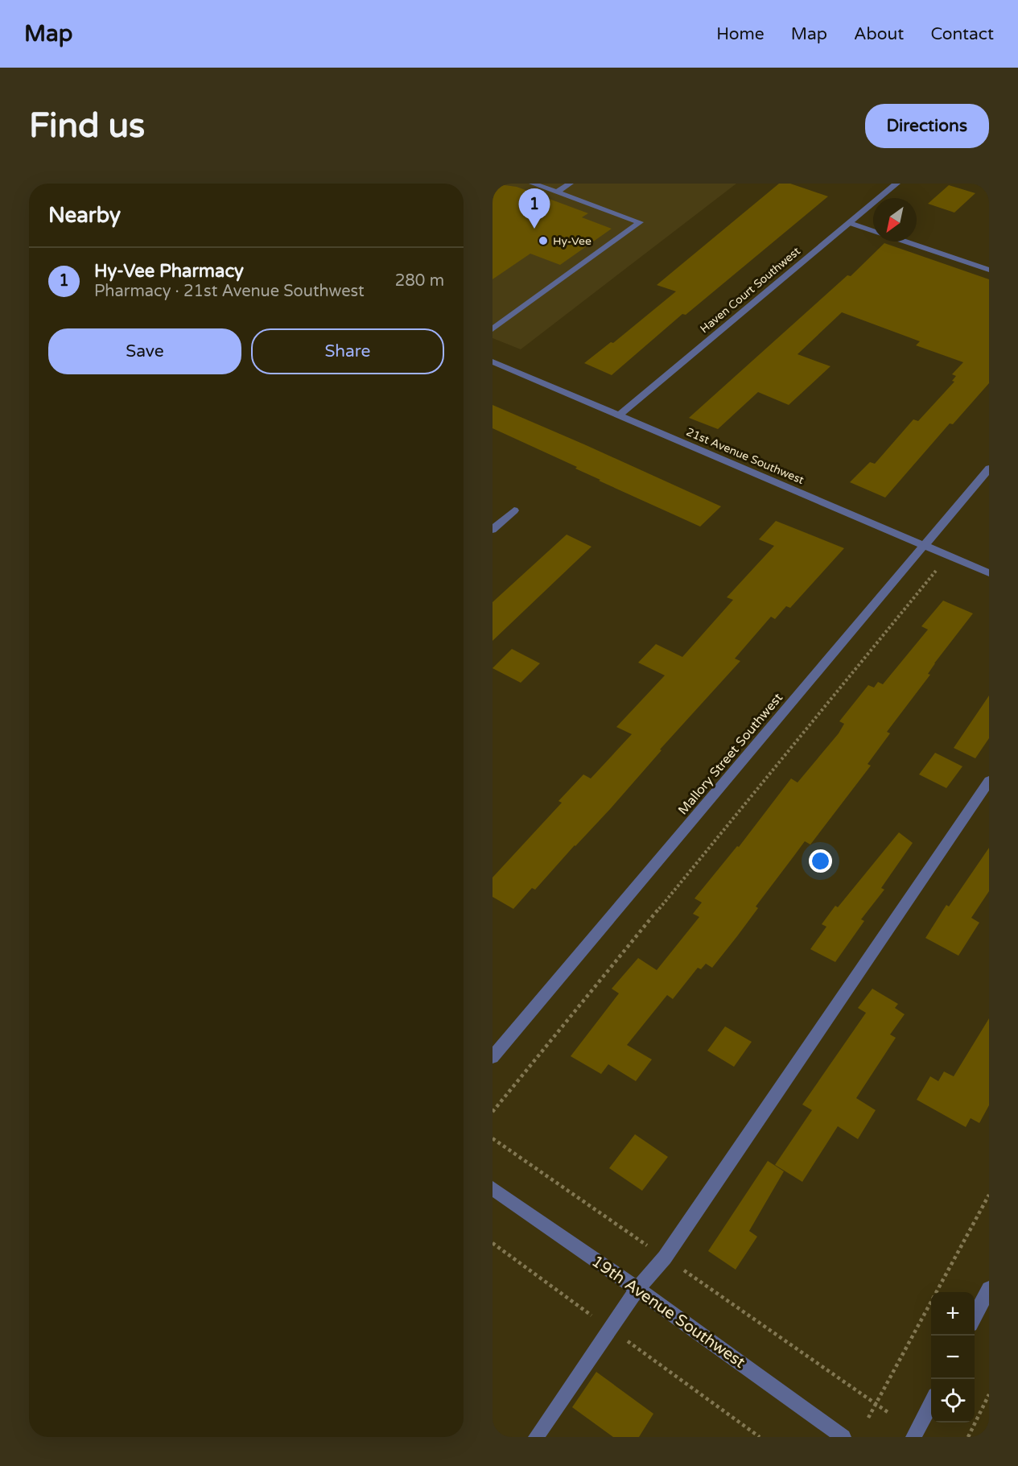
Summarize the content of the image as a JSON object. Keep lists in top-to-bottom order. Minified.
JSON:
{"streets":{"street":["Haven Court Southwest","21st Avenue Southwest","Mallory Street Southwest","19th Avenue Southwest"]},"crossings":[["Haven Court Southwest","21st Avenue Southwest"],["21st Avenue Southwest","Mallory Street Southwest"]],"places":["Hy-Vee"],"north":"bottom left","page":{"header":"Map","nav":["Home","Map","About","Contact"],"buttons":["Directions",["Save","Share"]],"title":"Find us","heading":"Nearby","pins":"1","list":[{"mark":"1","name":"Hy-Vee Pharmacy","note":"Pharmacy · 21st Avenue Southwest","value":"280 m"}],"map_buttons":["+","−"]}}
